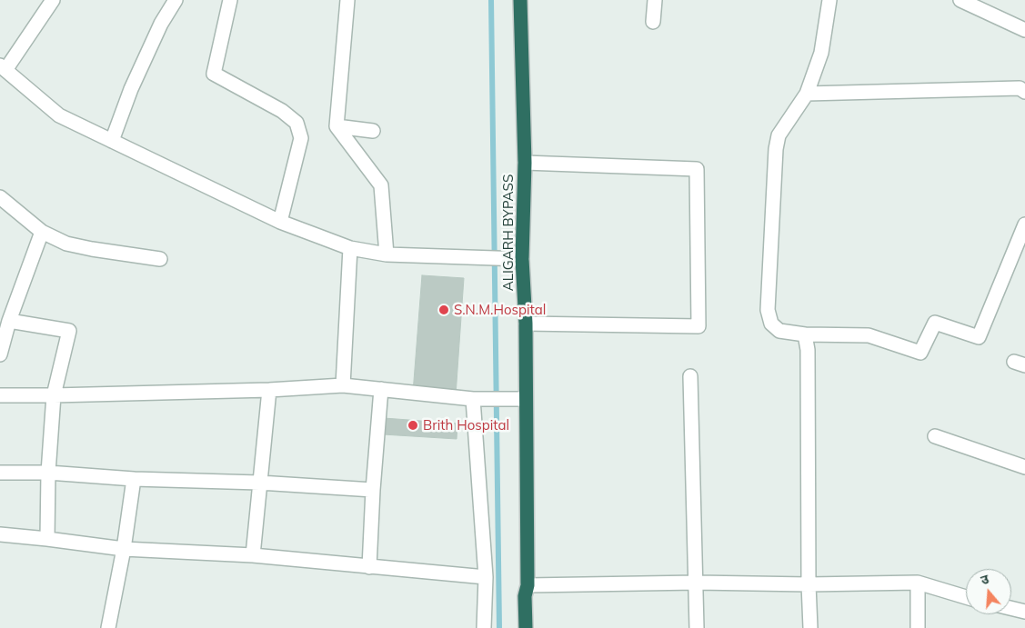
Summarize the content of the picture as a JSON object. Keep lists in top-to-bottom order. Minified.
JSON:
{"streets":{"highway":["ALIGARH BYPASS"]},"places":["S.N.M.Hospital","Brith Hospital"],"north":"top"}
